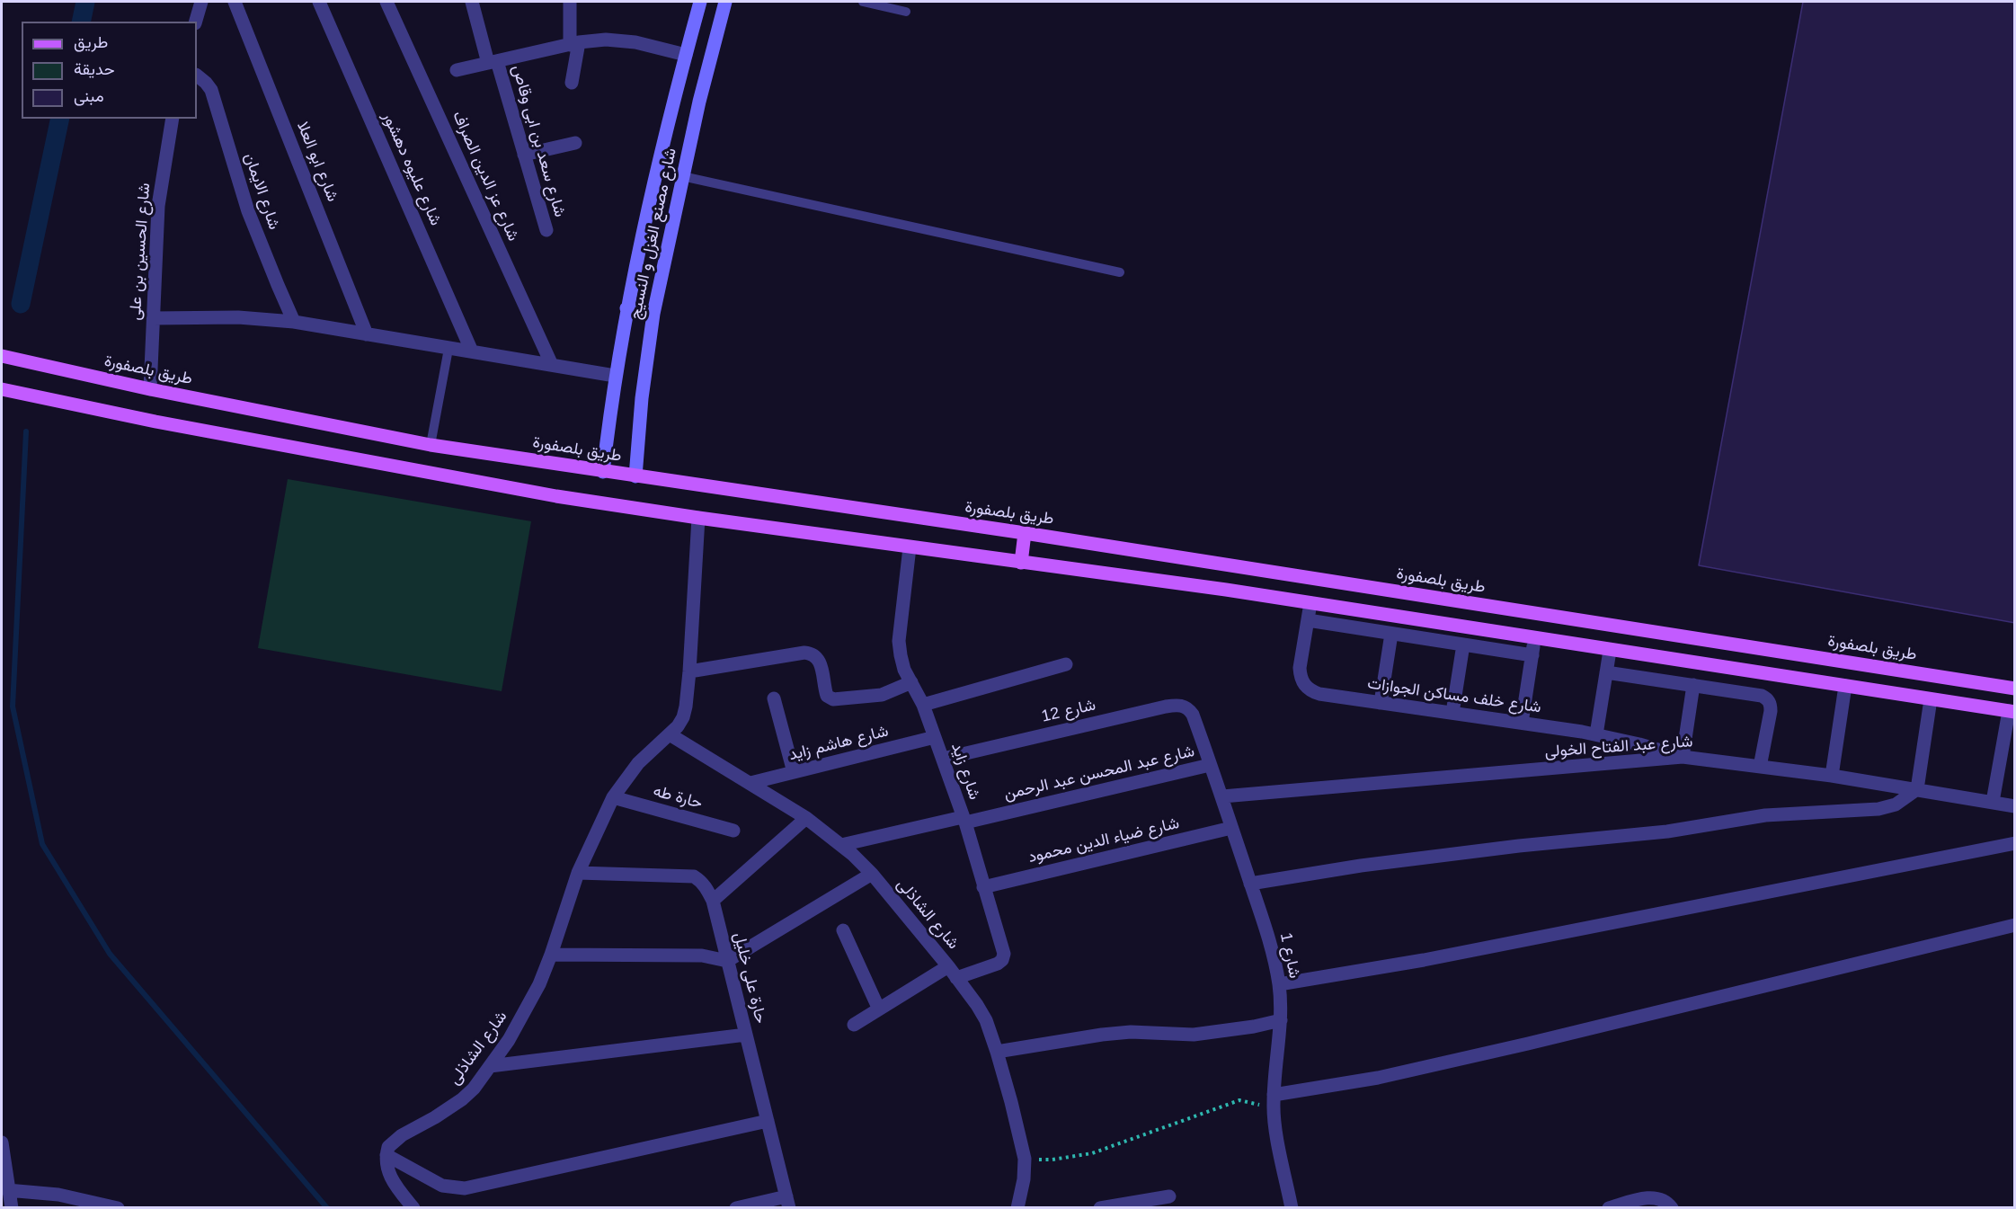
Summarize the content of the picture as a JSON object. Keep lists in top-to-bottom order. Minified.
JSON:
{"streets":{"main road":["شارع مصنع الغزل و النسيج","طريق بلصفورة"],"street":["شارع سعد بن ابى وقاص","شارع ابو العلا","شارع عليوه دهشور","شارع عز الدين الصراف","شارع الايمان","شارع الحسين بن على","شارع خلف مساكن الجوازات","شارع 12","شارع هاشم زايد","شارع عبد الفتاح الخولى","شارع زايد","شارع عبد المحسن عبد الرحمن","حارة طه","شارع ضياء الدين محمود","شارع الشاذلى","شارع 1","حارة على خليل"]},"crossings":[["شارع مصنع الغزل و النسيج","طريق بلصفورة"],["شارع الحسين بن على","طريق بلصفورة"],["شارع خلف مساكن الجوازات","شارع عبد الفتاح الخولى"],["شارع 12","شارع زايد"],["شارع 12","شارع 1"],["شارع هاشم زايد","شارع زايد"],["شارع هاشم زايد","شارع الشاذلى"],["شارع عبد الفتاح الخولى","شارع 1"],["شارع زايد","شارع عبد المحسن عبد الرحمن"],["شارع زايد","شارع ضياء الدين محمود"],["شارع زايد","شارع الشاذلى"],["شارع عبد المحسن عبد الرحمن","شارع الشاذلى"],["شارع عبد المحسن عبد الرحمن","شارع 1"],["حارة طه","شارع الشاذلى"],["شارع ضياء الدين محمود","شارع 1"],["شارع الشاذلى","حارة على خليل"]],"legend":["طريق","حديقة","مبنى"]}
